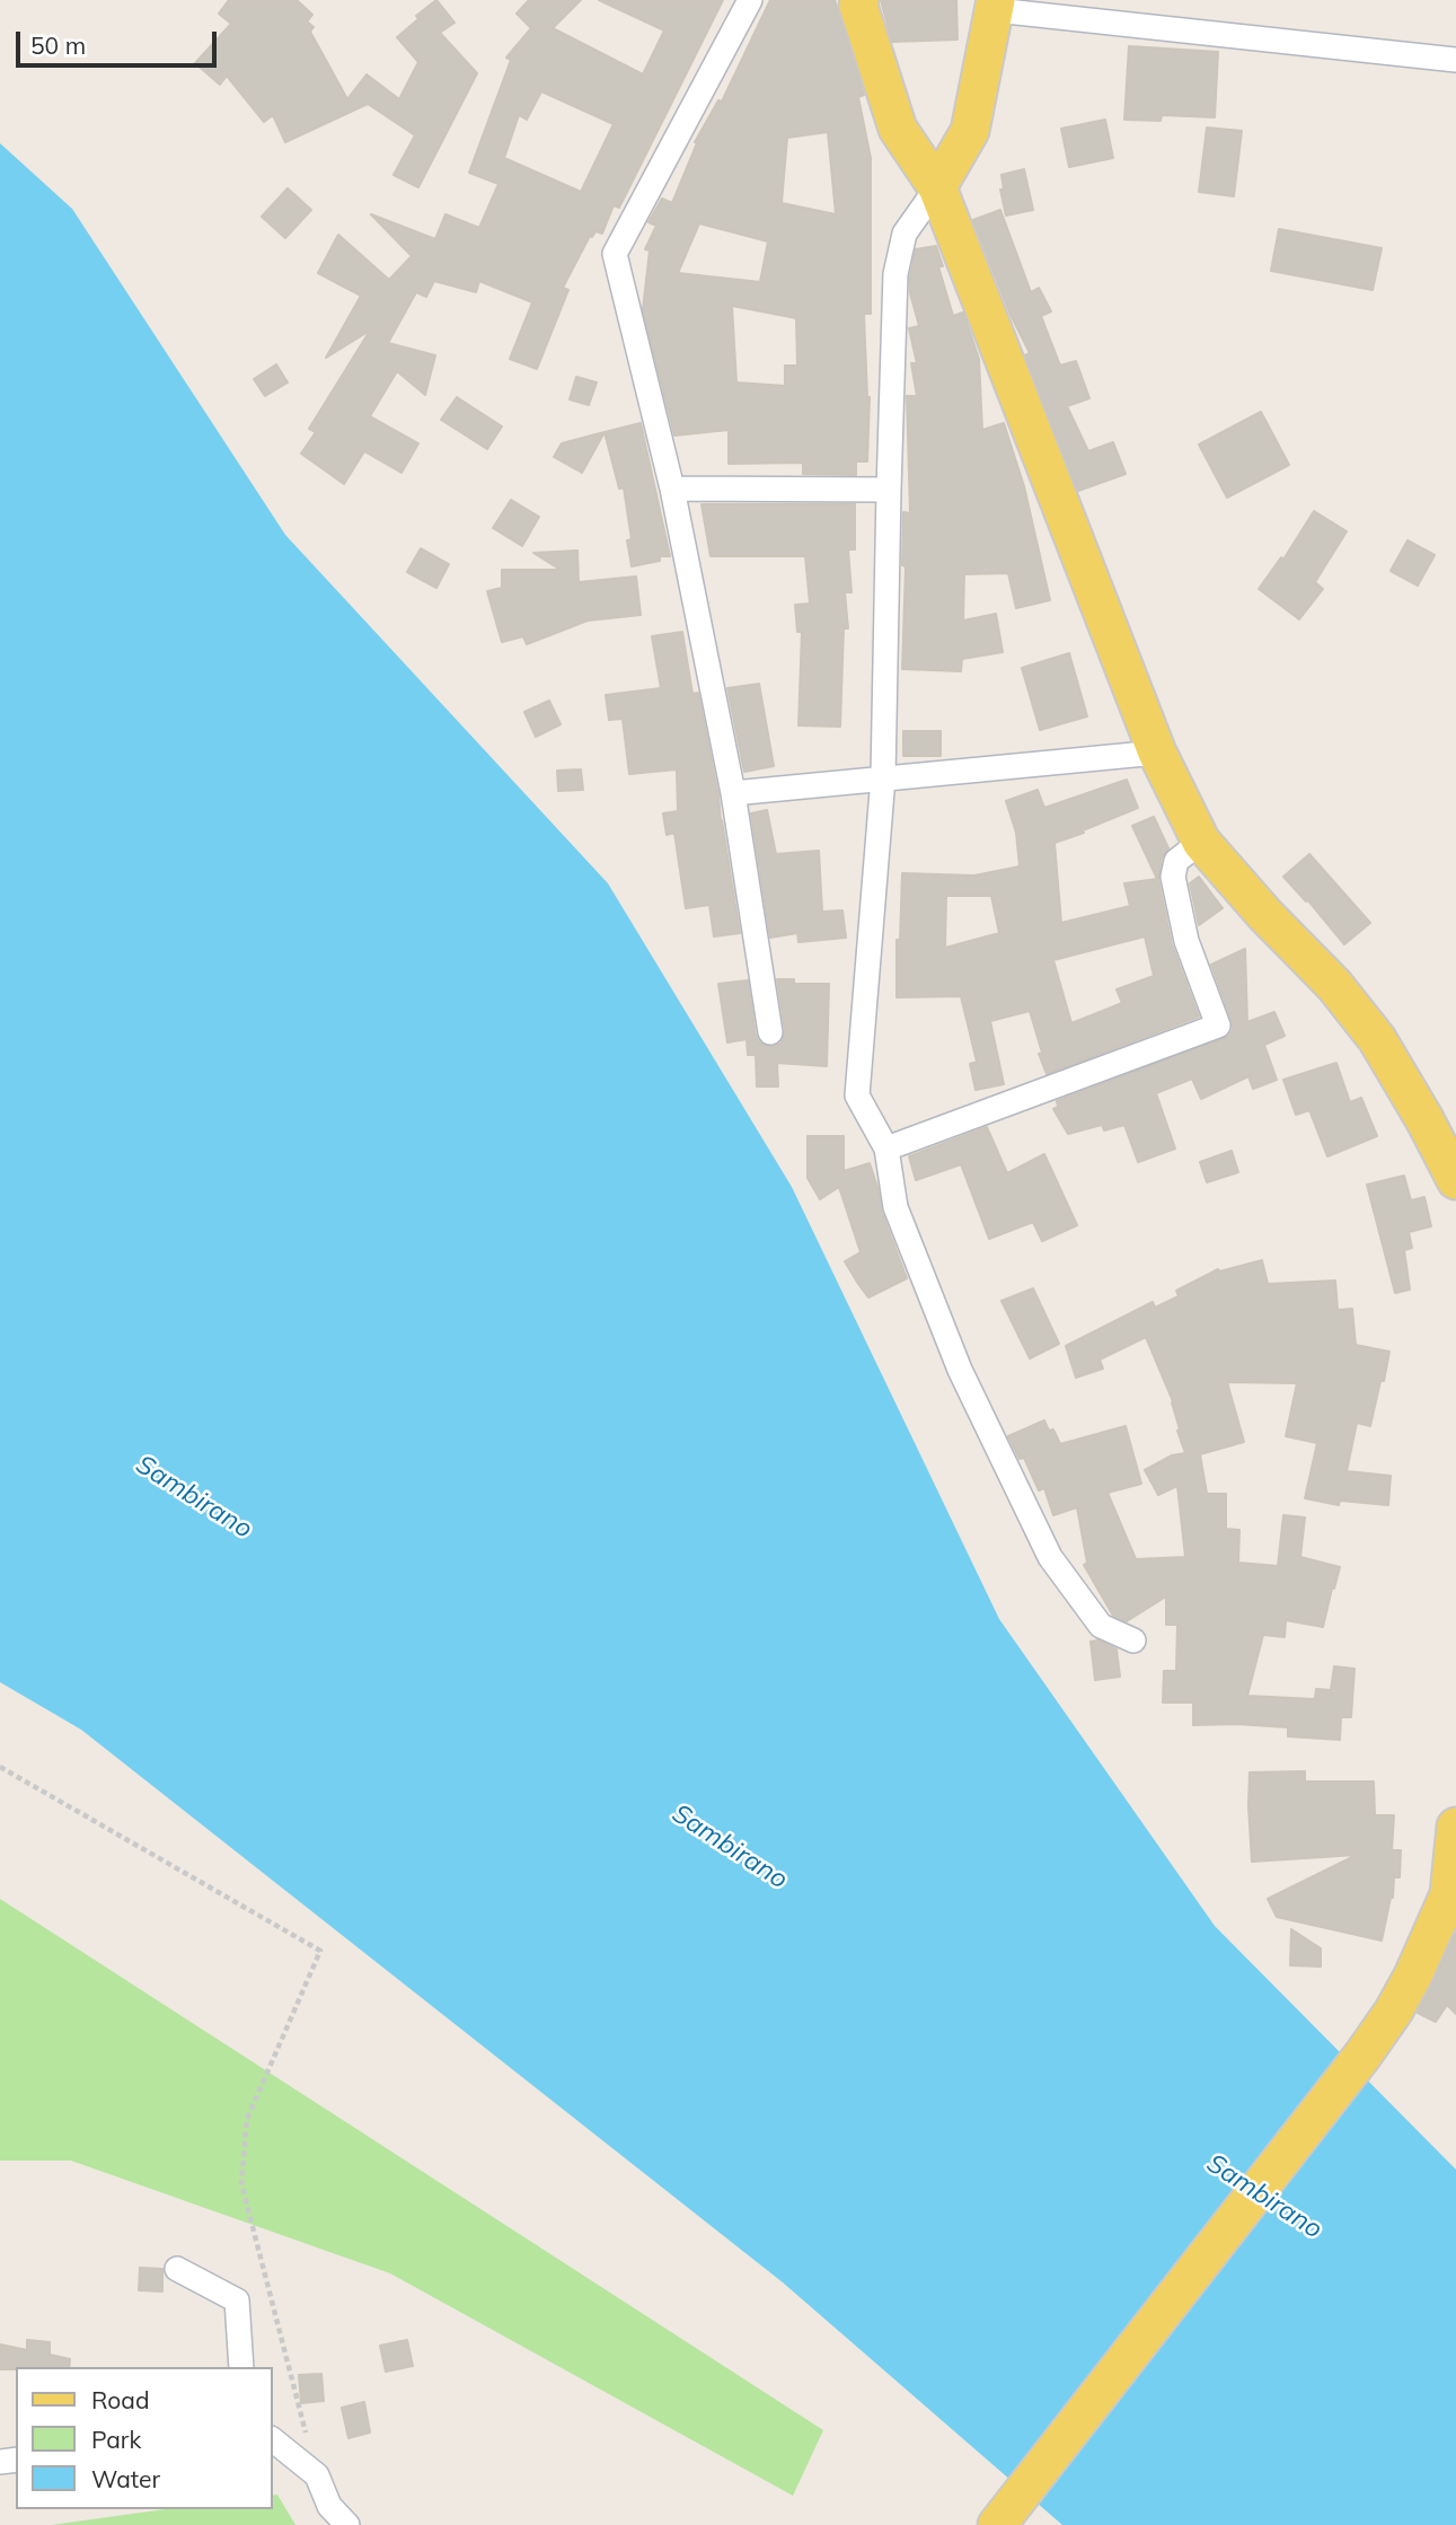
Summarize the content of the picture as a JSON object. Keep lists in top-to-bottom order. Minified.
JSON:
{"water":["Sambirano"],"legend":["Road","Park","Water"],"scale_bar":"50 m"}
